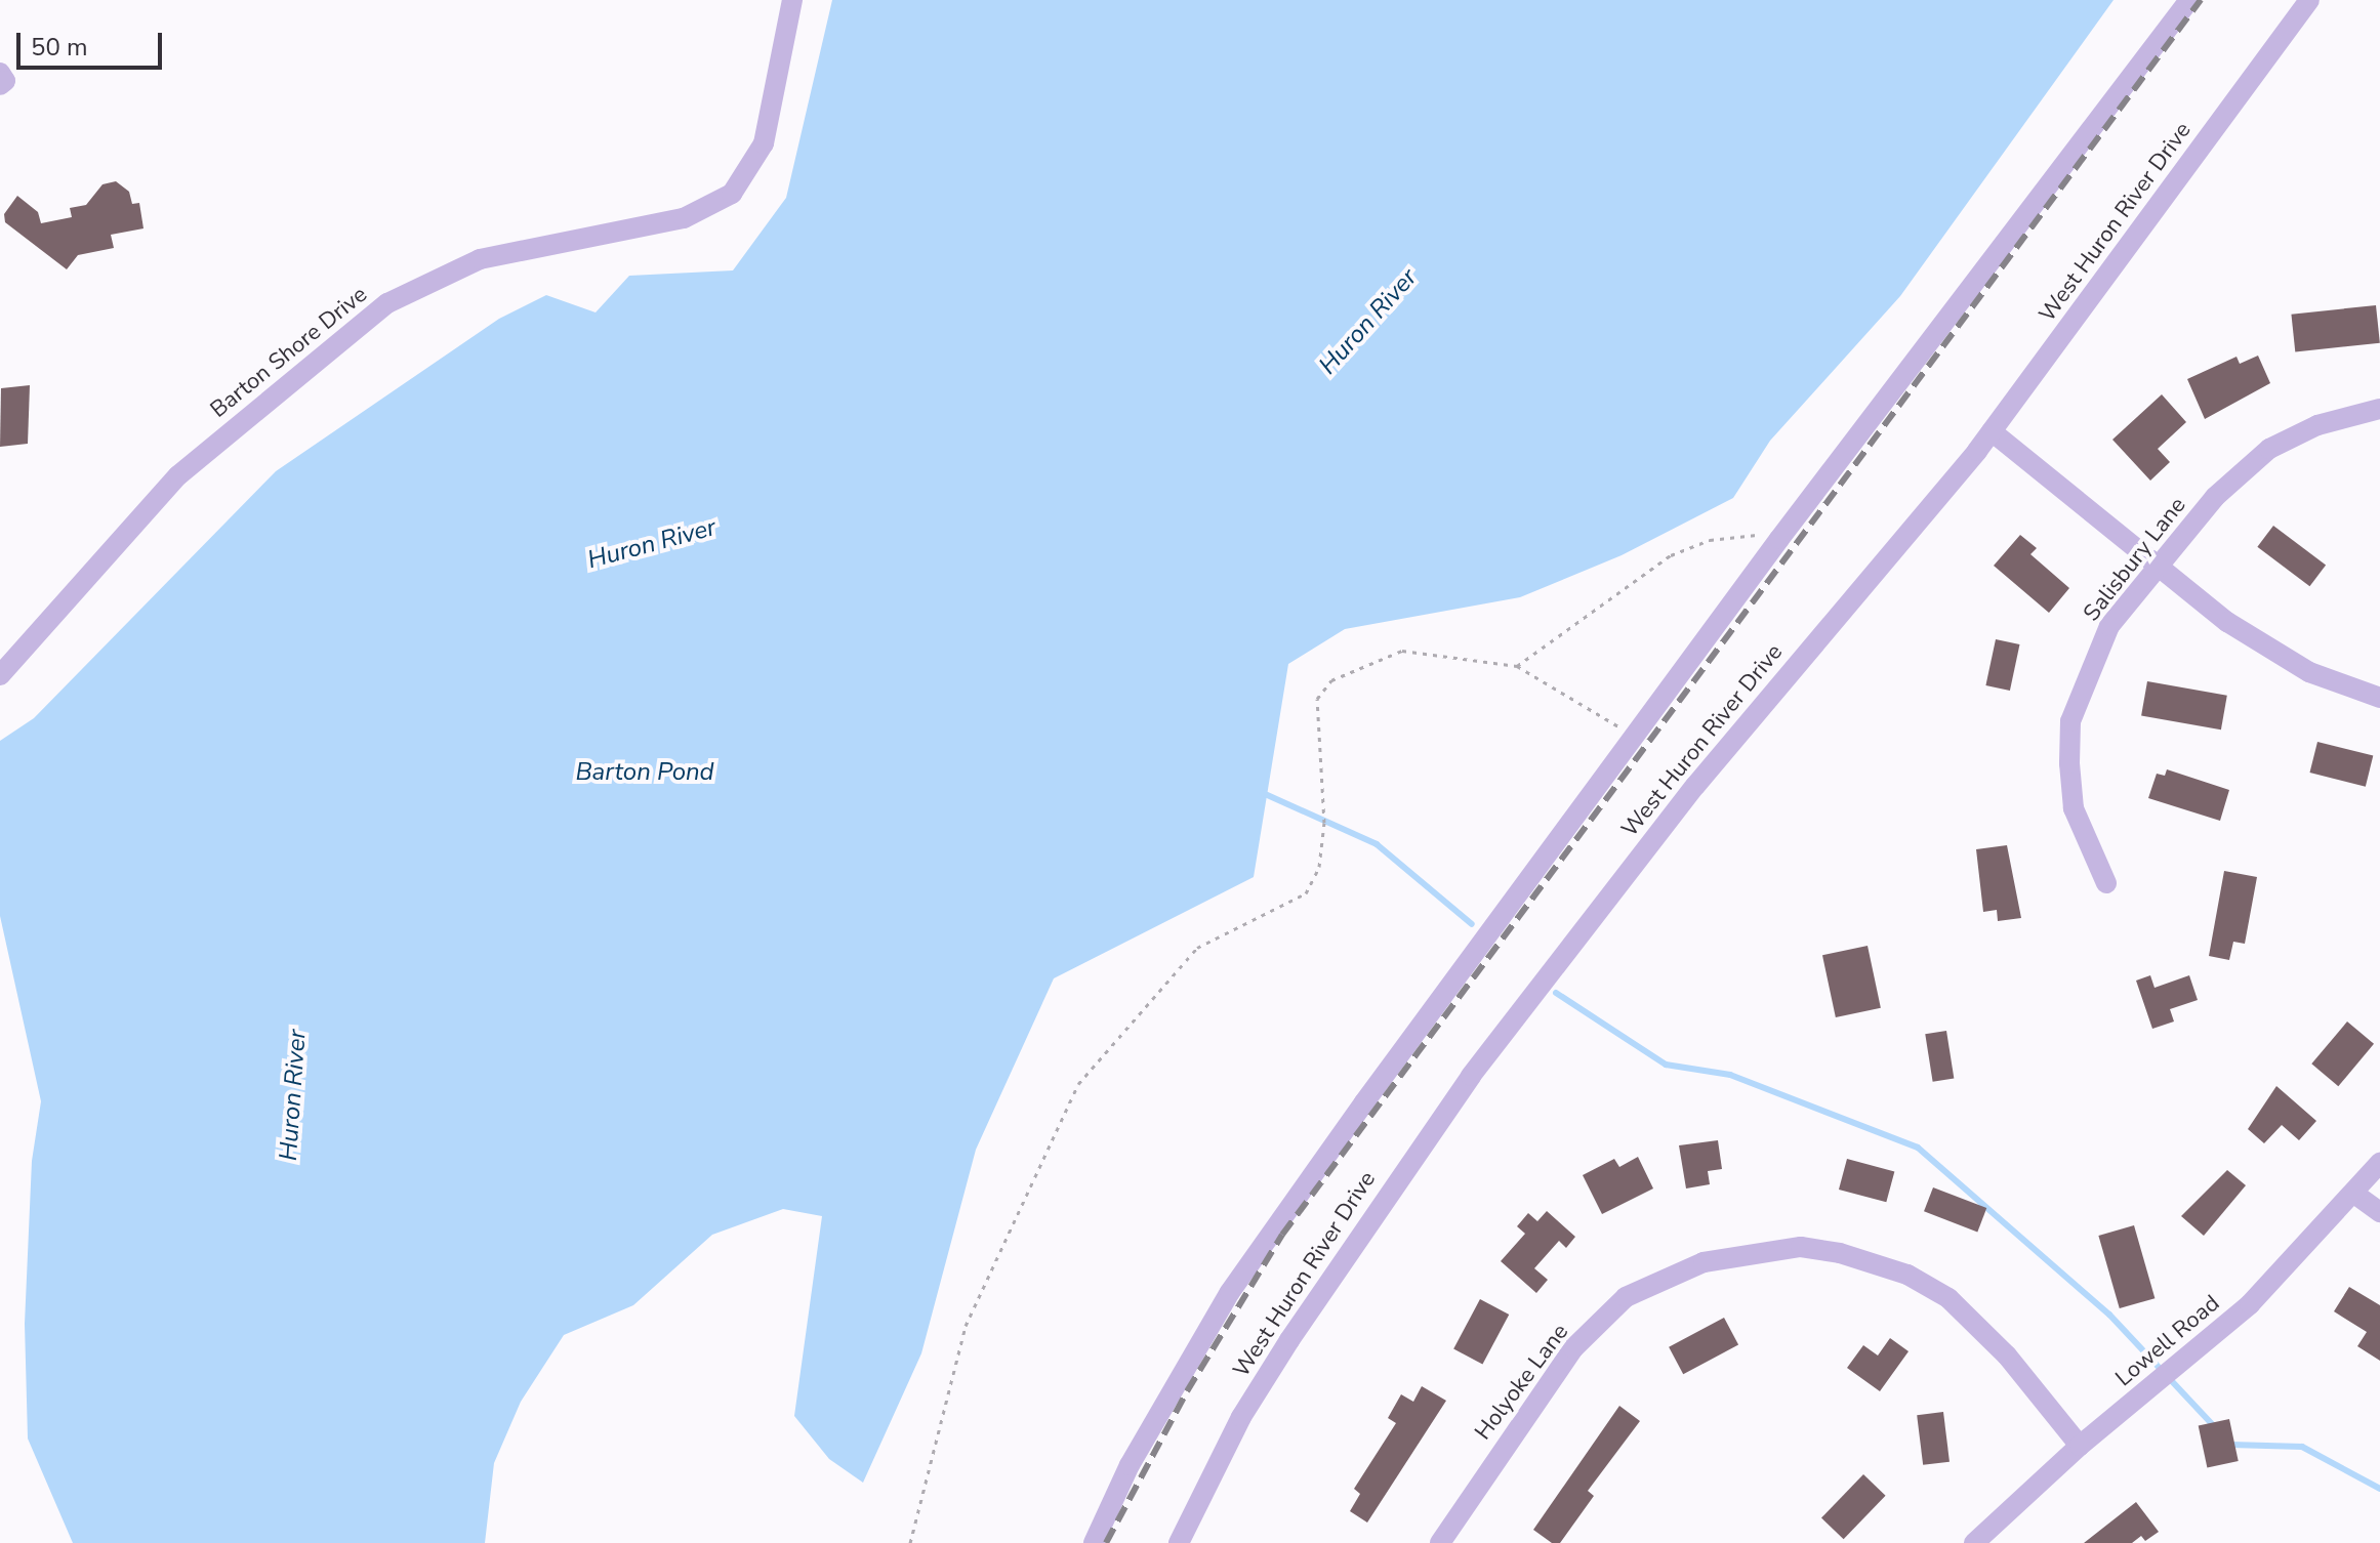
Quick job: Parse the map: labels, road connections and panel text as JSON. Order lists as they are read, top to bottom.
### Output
{
  "streets": {
    "street": [
      "West Huron River Drive",
      "Barton Shore Drive",
      "Salisbury Lane",
      "Lowell Road",
      "Holyoke Lane"
    ]
  },
  "crossings": [
    ["Lowell Road", "Holyoke Lane"]
  ],
  "water": ["Huron River", "Barton Pond"],
  "scale_bar": "50 m"
}
